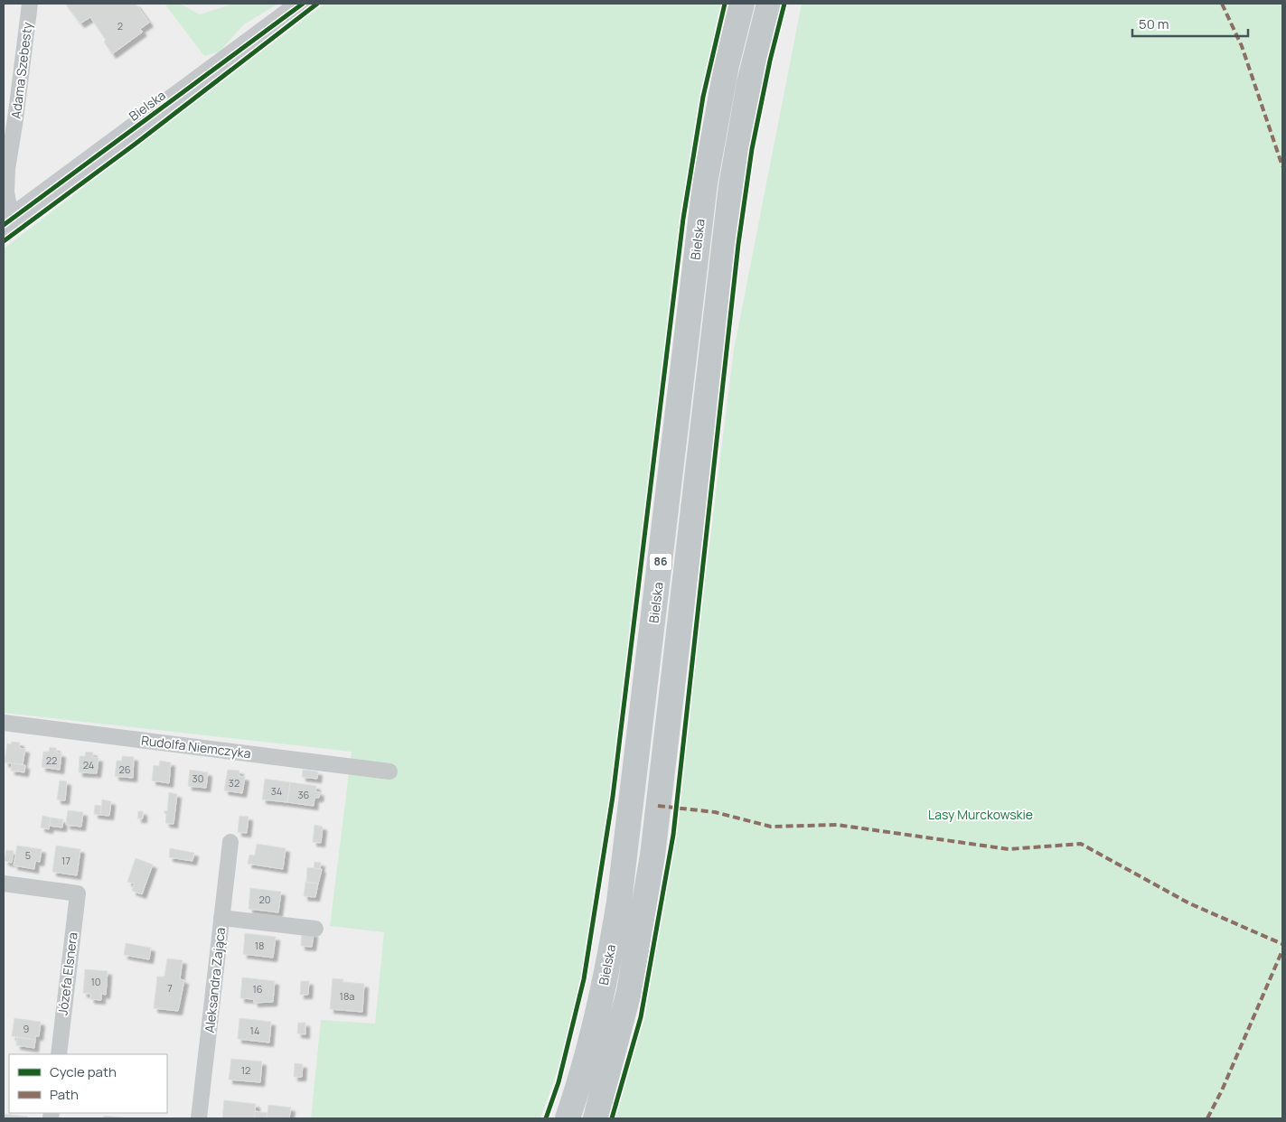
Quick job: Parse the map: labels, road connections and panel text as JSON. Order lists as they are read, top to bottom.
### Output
{
  "streets": {
    "main road": ["Bielska", "86"],
    "street": [
      "Adama Szebesty",
      "Rudolfa Niemczyka",
      "Józefa Elsnera",
      "Aleksandra Zająca"
    ]
  },
  "crossings": [
    ["Adama Szebesty", "Bielska"]
  ],
  "parks": ["Lasy Murckowskie"],
  "house_numbers": [
    "2",
    "22",
    "24",
    "26",
    "30",
    "32",
    "34",
    "36",
    "5",
    "17",
    "20",
    "18",
    "10",
    "7",
    "16",
    "18a",
    "9",
    "14",
    "12"
  ],
  "legend": ["Cycle path", "Path"],
  "scale_bar": "50 m"
}
